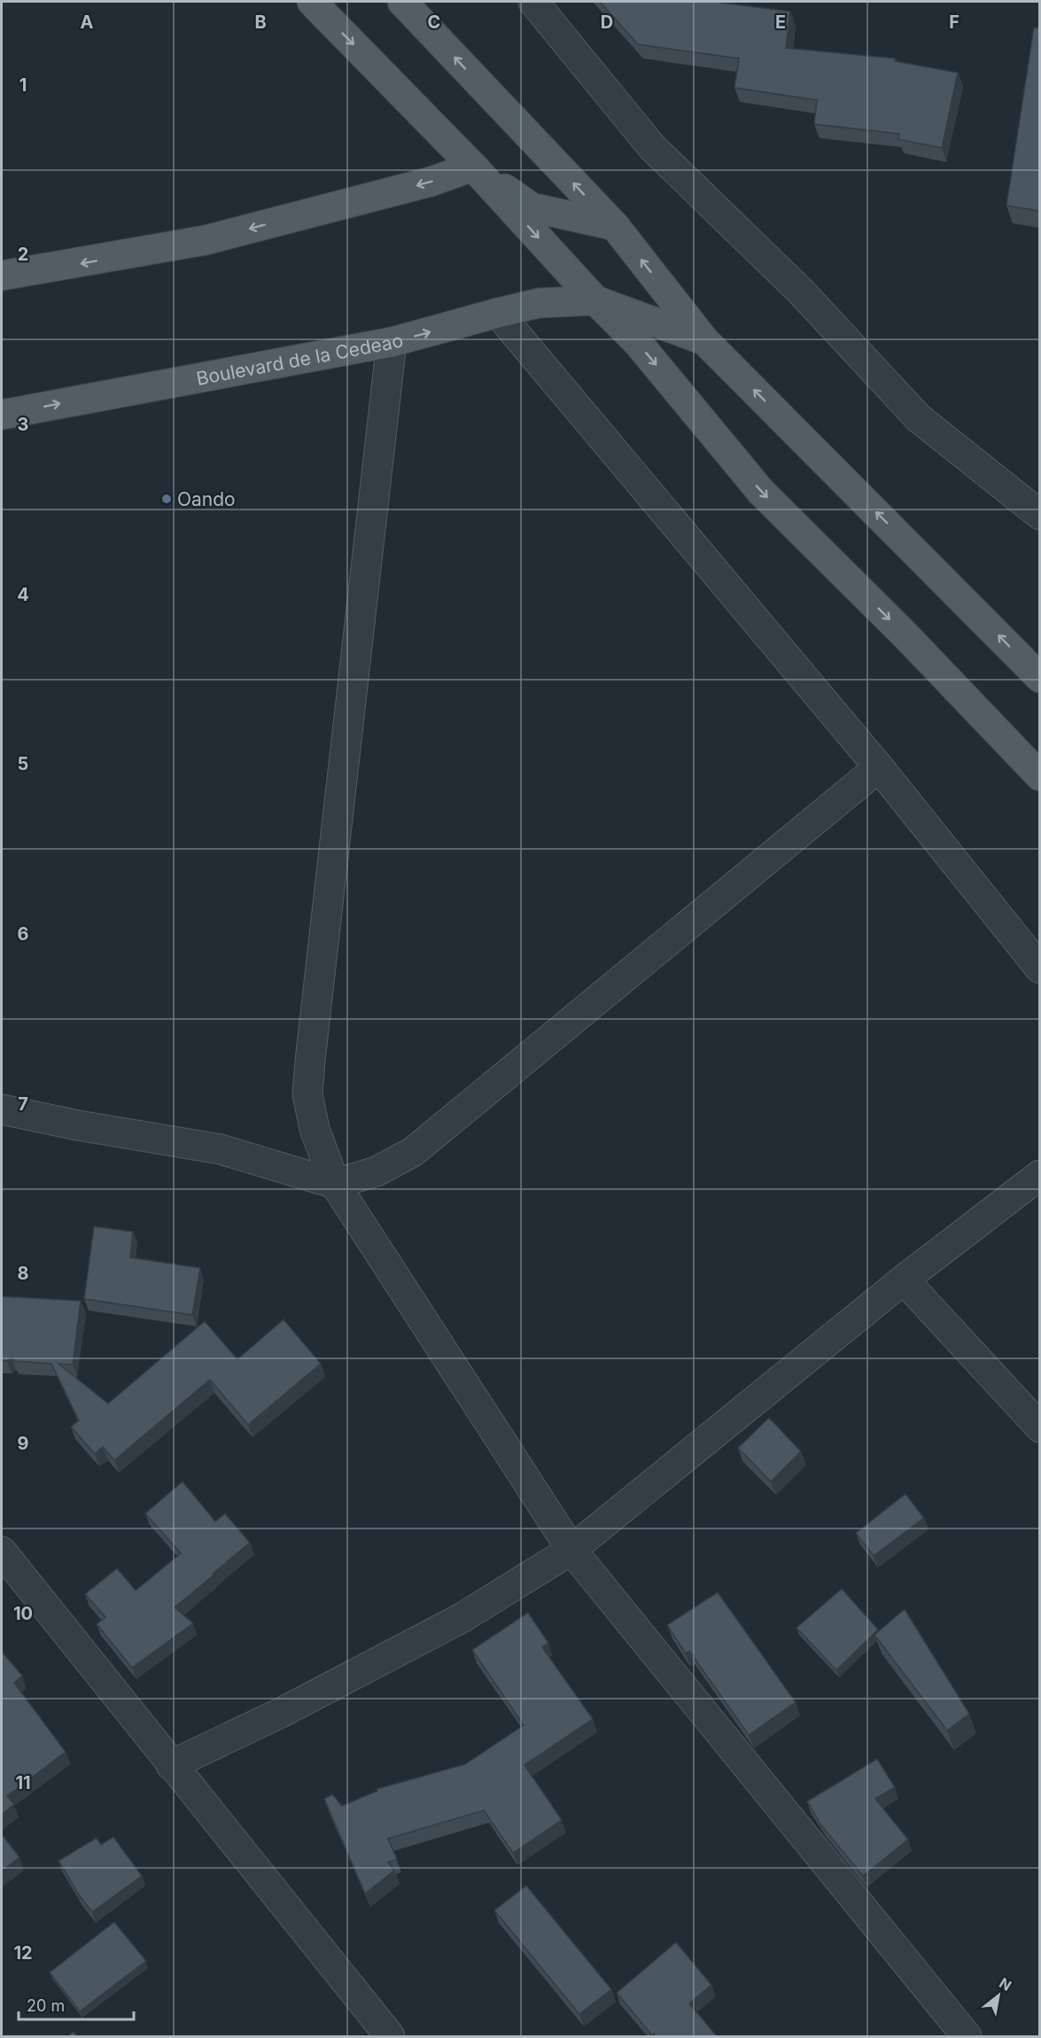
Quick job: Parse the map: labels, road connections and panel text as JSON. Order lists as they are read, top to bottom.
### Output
{
  "streets": {
    "main road": ["Boulevard de la Cedeao"]
  },
  "places": ["Oando"],
  "scale_bar": "20 m",
  "north": "top right",
  "grid": {
    "columns": [
      "A",
      "B",
      "C",
      "D",
      "E",
      "F"
    ],
    "rows": [
      "1",
      "2",
      "3",
      "4",
      "5",
      "6",
      "7",
      "8",
      "9",
      "10",
      "11",
      "12"
    ]
  }
}
